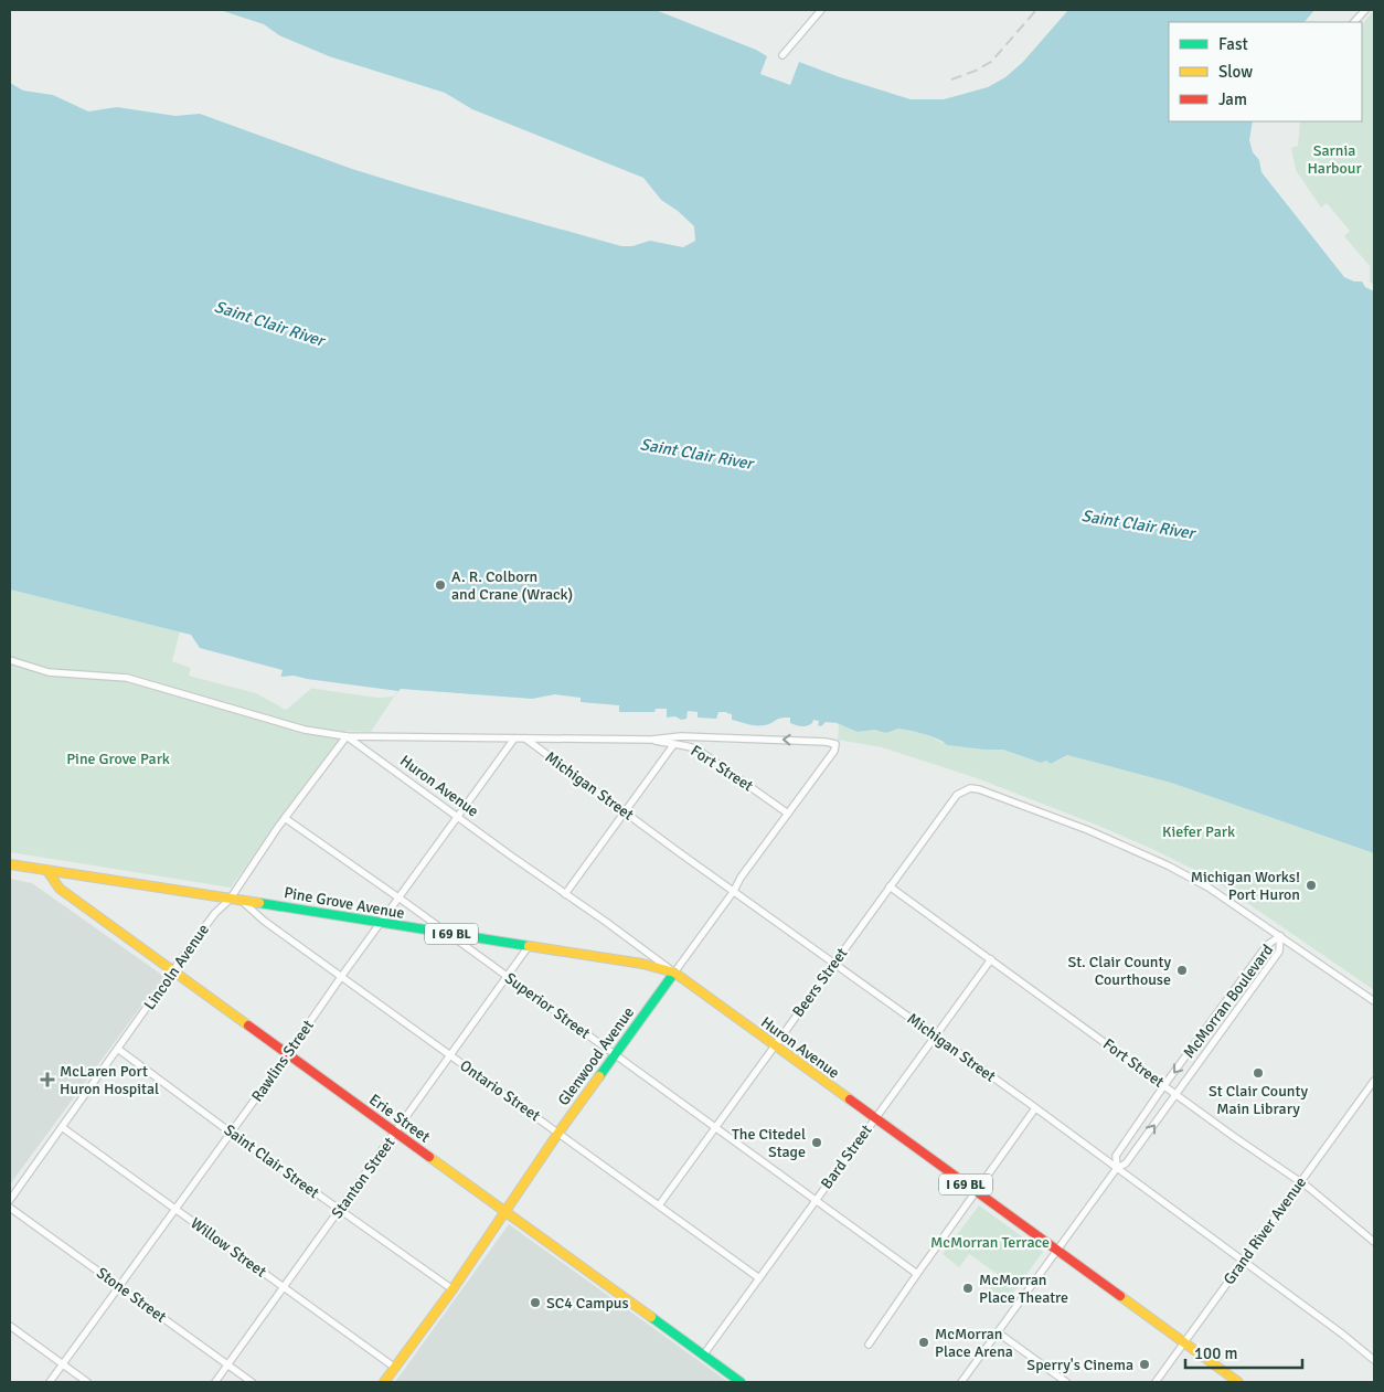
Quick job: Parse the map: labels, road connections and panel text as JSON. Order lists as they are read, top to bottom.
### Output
{
  "streets": {
    "main road": [
      "Huron Avenue",
      "Pine Grove Avenue",
      "I 69 BL",
      "Glenwood Avenue",
      "Erie Street"
    ],
    "street": [
      "Fort Street",
      "Michigan Street",
      "Lincoln Avenue",
      "Beers Street",
      "McMorran Boulevard",
      "Superior Street",
      "Rawlins Street",
      "Ontario Street",
      "Bard Street",
      "Saint Clair Street",
      "Stanton Street",
      "Grand River Avenue",
      "Willow Street",
      "Stone Street"
    ]
  },
  "crossings": [
    ["Fort Street", "Beers Street"],
    ["Fort Street", "McMorran Boulevard"],
    ["Fort Street", "Glenwood Avenue"],
    ["Fort Street", "Bard Street"],
    ["Fort Street", "Grand River Avenue"],
    ["Huron Avenue", "Pine Grove Avenue"],
    ["Huron Avenue", "Lincoln Avenue"],
    ["Huron Avenue", "Beers Street"],
    ["Huron Avenue", "McMorran Boulevard"],
    ["Huron Avenue", "Glenwood Avenue"],
    ["Huron Avenue", "Rawlins Street"],
    ["Huron Avenue", "Bard Street"],
    ["Huron Avenue", "Grand River Avenue"],
    ["Michigan Street", "Beers Street"],
    ["Michigan Street", "McMorran Boulevard"],
    ["Michigan Street", "Glenwood Avenue"],
    ["Michigan Street", "Bard Street"],
    ["Michigan Street", "Grand River Avenue"],
    ["Pine Grove Avenue", "Lincoln Avenue"],
    ["Pine Grove Avenue", "Superior Street"],
    ["Pine Grove Avenue", "Glenwood Avenue"],
    ["Pine Grove Avenue", "Rawlins Street"],
    ["Pine Grove Avenue", "Ontario Street"],
    ["Pine Grove Avenue", "Erie Street"],
    ["Pine Grove Avenue", "Stanton Street"],
    ["Lincoln Avenue", "Superior Street"],
    ["Lincoln Avenue", "Erie Street"],
    ["Lincoln Avenue", "Saint Clair Street"],
    ["Lincoln Avenue", "Willow Street"],
    ["Beers Street", "McMorran Boulevard"],
    ["Beers Street", "Superior Street"],
    ["Beers Street", "Ontario Street"],
    ["Superior Street", "Glenwood Avenue"],
    ["Superior Street", "Rawlins Street"],
    ["Superior Street", "Bard Street"],
    ["Superior Street", "Stanton Street"],
    ["Glenwood Avenue", "Ontario Street"],
    ["Glenwood Avenue", "Erie Street"],
    ["Glenwood Avenue", "Saint Clair Street"],
    ["Glenwood Avenue", "Willow Street"],
    ["Rawlins Street", "Ontario Street"],
    ["Rawlins Street", "Erie Street"],
    ["Rawlins Street", "Saint Clair Street"],
    ["Rawlins Street", "Willow Street"],
    ["Rawlins Street", "Stone Street"],
    ["Ontario Street", "Bard Street"],
    ["Ontario Street", "Stanton Street"],
    ["Erie Street", "Bard Street"],
    ["Erie Street", "Stanton Street"],
    ["Saint Clair Street", "Stanton Street"],
    ["Stanton Street", "Willow Street"],
    ["Stanton Street", "Stone Street"]
  ],
  "water": ["Saint Clair River"],
  "parks": [
    "Sarnia Harbour",
    "Pine Grove Park",
    "Kiefer Park",
    "McMorran Terrace"
  ],
  "places": {
    "other": [
      "A. R. Colborn and Crane (Wrack)",
      "Michigan Works! Port Huron",
      "St. Clair County Courthouse",
      "St Clair County Main Library",
      "The Citedel Stage",
      "McMorran Place Theatre",
      "SC4 Campus",
      "McMorran Place Arena",
      "Sperry's Cinema"
    ],
    "health": ["McLaren Port Huron Hospital"]
  },
  "legend": ["Fast", "Slow", "Jam"],
  "scale_bar": "100 m"
}
